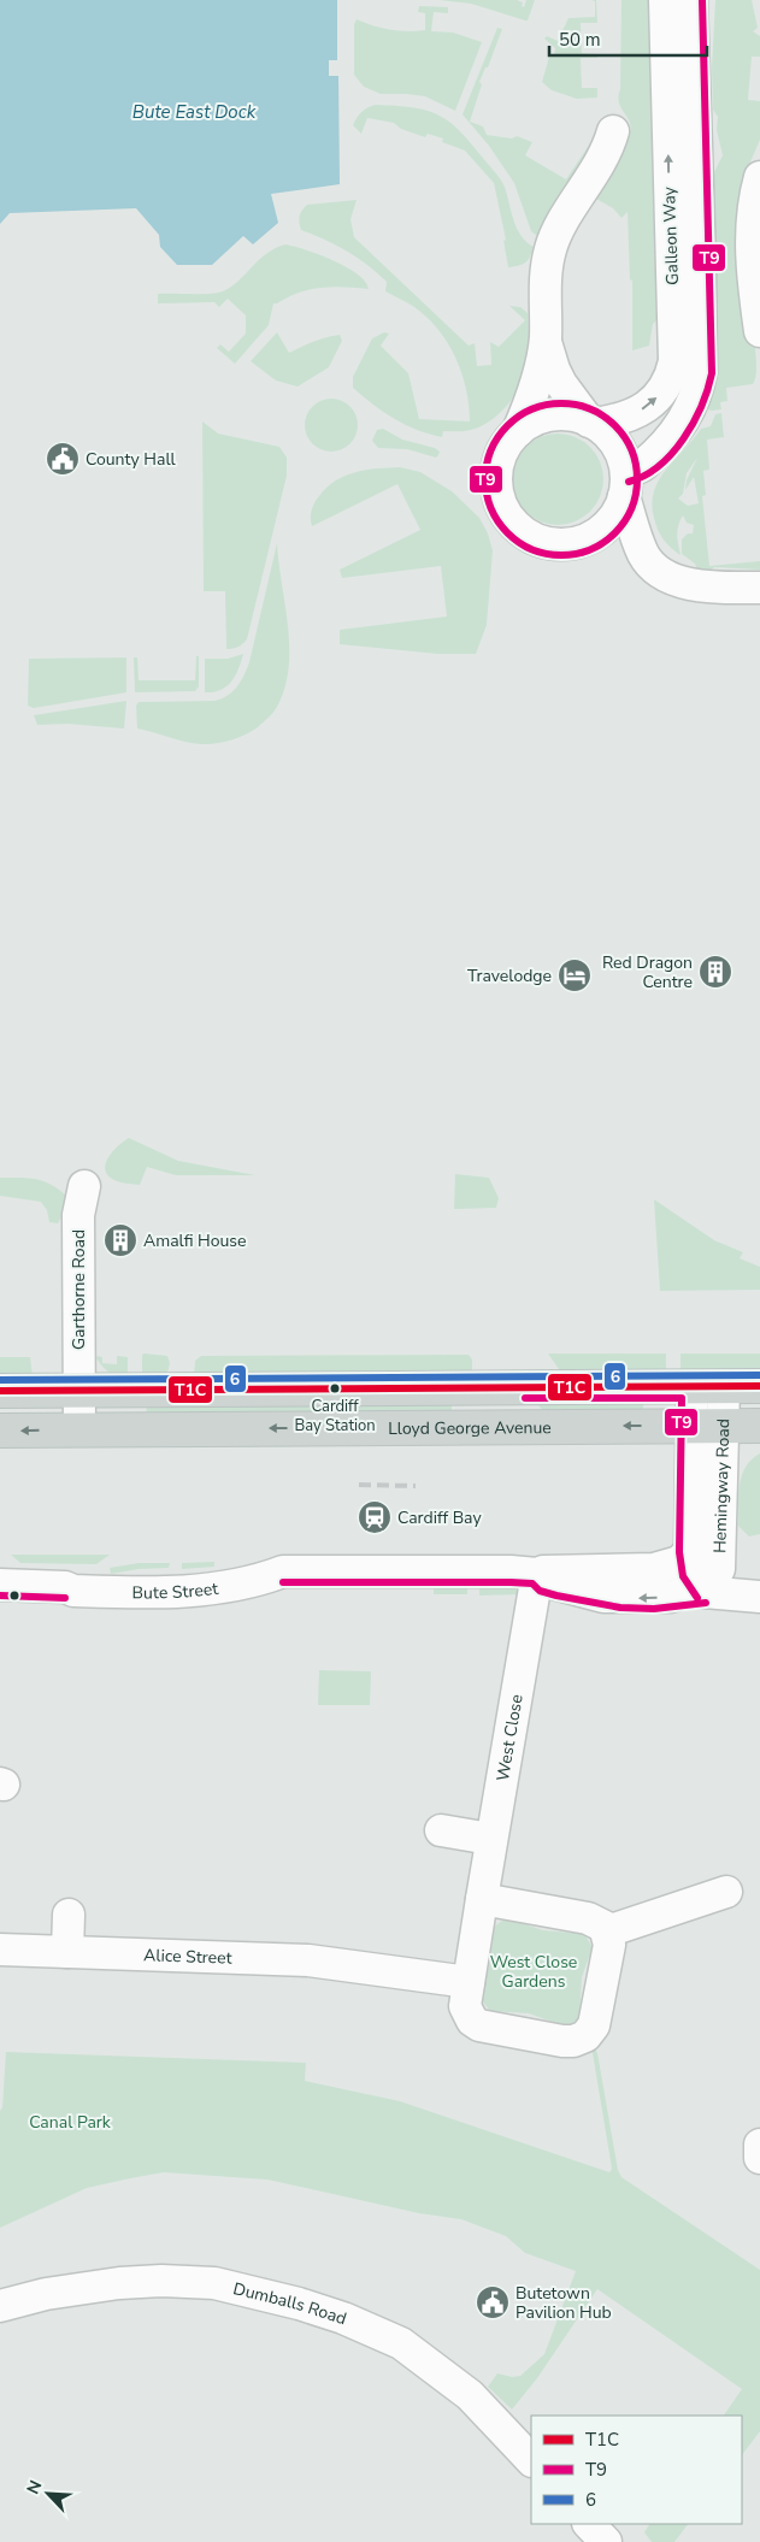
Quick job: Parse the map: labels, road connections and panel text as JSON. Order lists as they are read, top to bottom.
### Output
{
  "streets": {
    "main road": ["Lloyd George Avenue"],
    "street": [
      "Galleon Way",
      "Garthorne Road",
      "Hemingway Road",
      "Bute Street",
      "West Close",
      "Alice Street",
      "Dumballs Road"
    ]
  },
  "crossings": [
    ["Garthorne Road", "Lloyd George Avenue"],
    ["Lloyd George Avenue", "Hemingway Road"],
    ["Hemingway Road", "Bute Street"],
    ["Bute Street", "West Close"],
    ["West Close", "Alice Street"]
  ],
  "water": ["Bute East Dock"],
  "parks": ["West Close Gardens", "Canal Park"],
  "places": {
    "public building": ["County Hall", "Butetown Pavilion Hub"],
    "building": ["Red Dragon Centre", "Amalfi House"],
    "hotel": ["Travelodge"],
    "other": ["Cardiff Bay Station"],
    "station": ["Cardiff Bay"]
  },
  "lines": ["transit line T9", "transit line 6", "transit line T1C"],
  "legend": ["T1C", "T9", "6"],
  "scale_bar": "50 m",
  "north": "top left"
}
